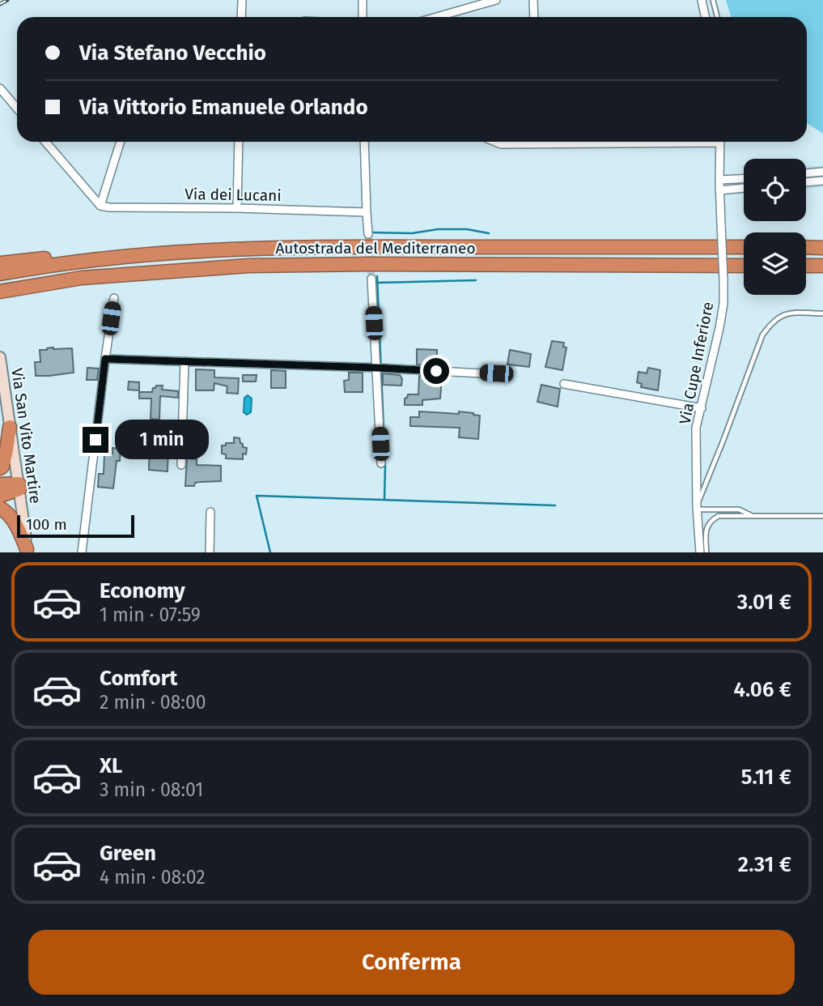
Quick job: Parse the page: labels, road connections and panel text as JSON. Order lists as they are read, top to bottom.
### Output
{
  "streets": {
    "highway": ["Autostrada del Mediterraneo"],
    "street": ["Via dei Lucani", "Via Cupe Inferiore", "Via San Vito Martire"]
  },
  "scale_bar": "100 m",
  "page": {
    "banner": ["Via Stefano Vecchio", "Via Vittorio Emanuele Orlando"],
    "bubble": "1 min",
    "scale": "100 m",
    "list": [
      {
        "name": "Economy",
        "note": "1 min · 07:59",
        "value": "3.01 €"
      },
      {
        "name": "Comfort",
        "note": "2 min · 08:00",
        "value": "4.06 €"
      },
      {
        "name": "XL",
        "note": "3 min · 08:01",
        "value": "5.11 €"
      },
      {
        "name": "Green",
        "note": "4 min · 08:02",
        "value": "2.31 €"
      }
    ],
    "buttons": "Conferma"
  }
}
